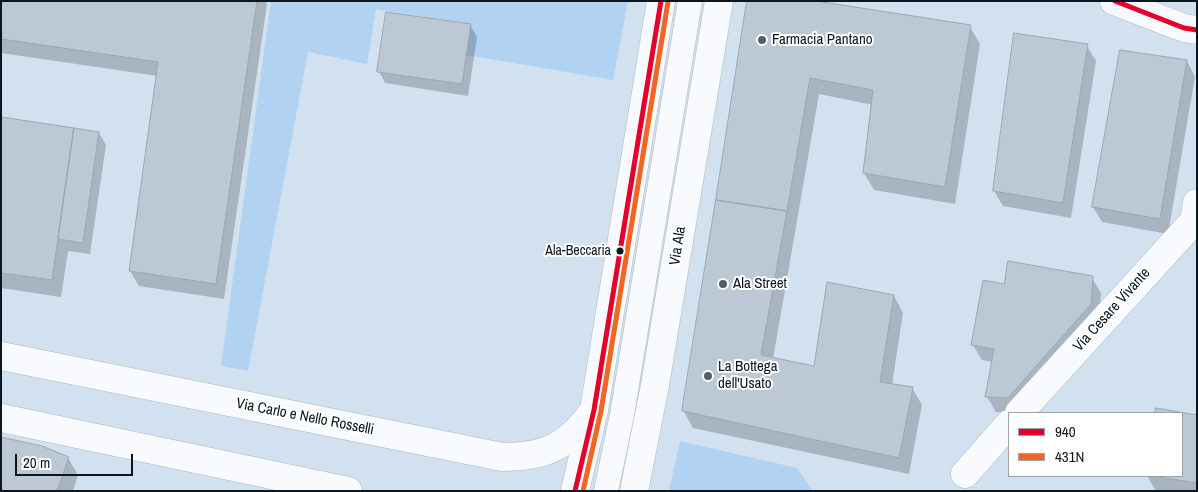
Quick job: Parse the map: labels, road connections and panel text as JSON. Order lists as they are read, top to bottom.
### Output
{
  "streets": {
    "street": ["Via Ala", "Via Cesare Vivante", "Via Carlo e Nello Rosselli"]
  },
  "places": [
    "Farmacia Pantano",
    "Ala-Beccaria",
    "Ala Street",
    "La Bottega dell'Usato"
  ],
  "lines": ["transit line 940", "transit line 431N"],
  "legend": ["940", "431N"],
  "scale_bar": "20 m"
}
